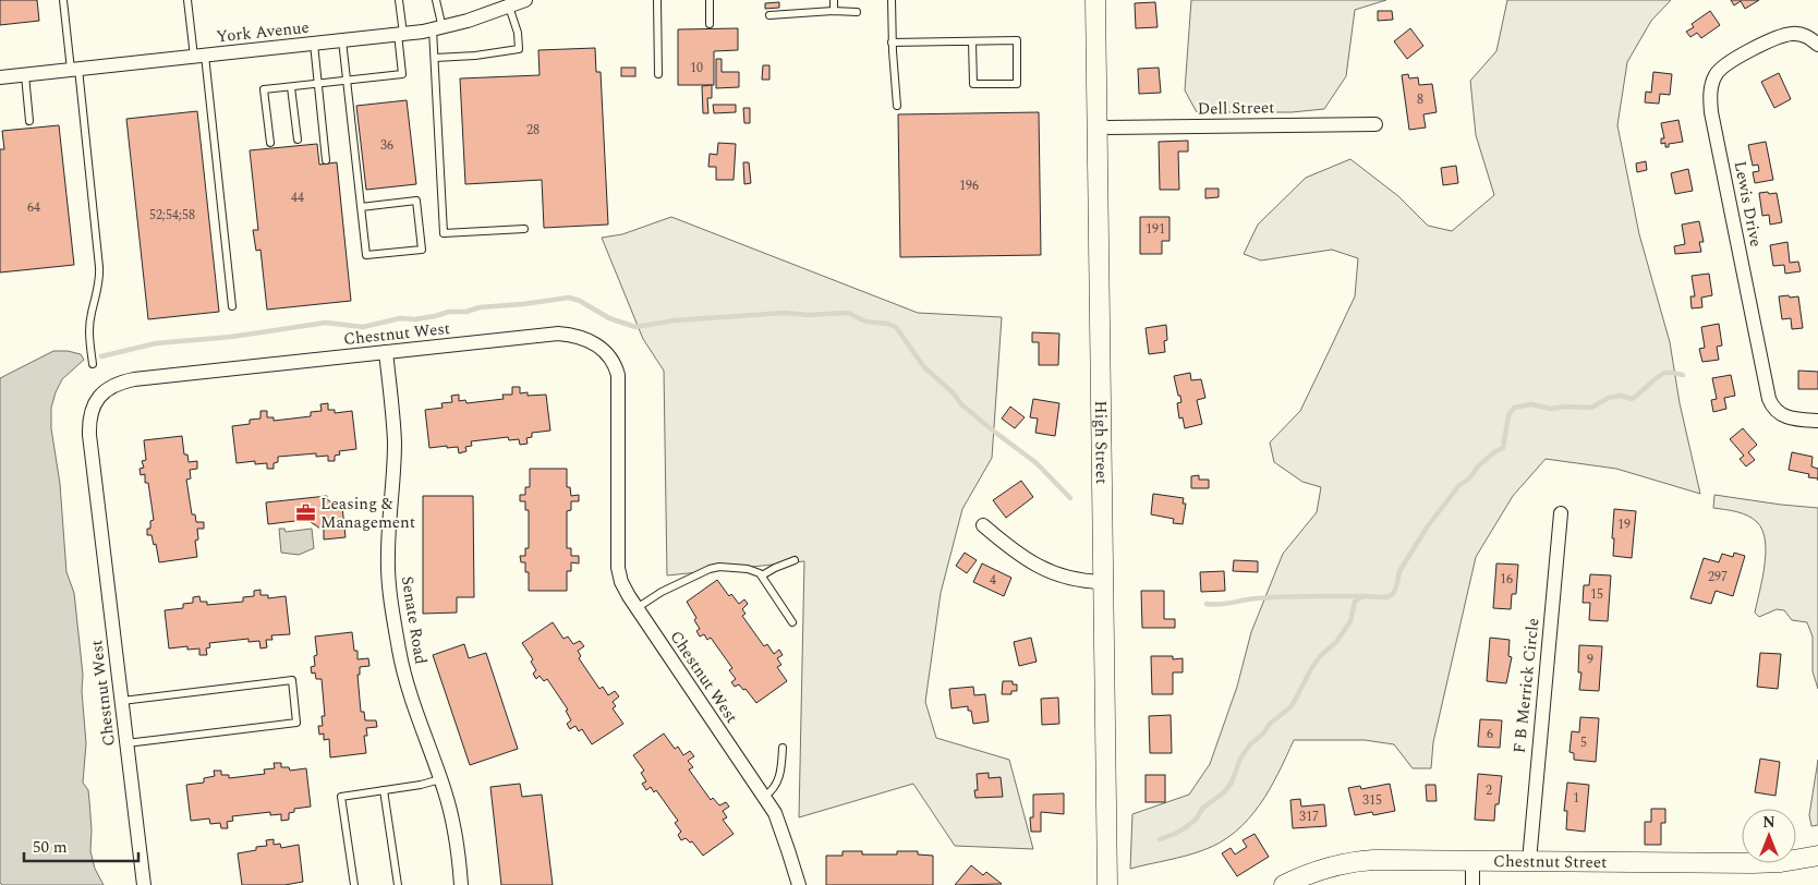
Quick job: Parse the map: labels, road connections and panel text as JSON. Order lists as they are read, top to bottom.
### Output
{
  "streets": {
    "main road": ["High Street", "Chestnut Street"],
    "street": [
      "York Avenue",
      "Dell Street",
      "Lewis Drive",
      "Chestnut West",
      "Senate Road",
      "F B Merrick Circle"
    ]
  },
  "crossings": [
    ["Dell Street", "High Street"],
    ["Chestnut West", "Senate Road"],
    ["F B Merrick Circle", "Chestnut Street"]
  ],
  "places": {
    "office": ["Leasing & Management"]
  },
  "house_numbers": [
    "10",
    "8",
    "28",
    "36",
    "196",
    "44",
    "64",
    "52;54;58",
    "191",
    "19",
    "297",
    "16",
    "4",
    "15",
    "9",
    "6",
    "5",
    "2",
    "1",
    "315",
    "317"
  ],
  "scale_bar": "50 m",
  "north": "top"
}
